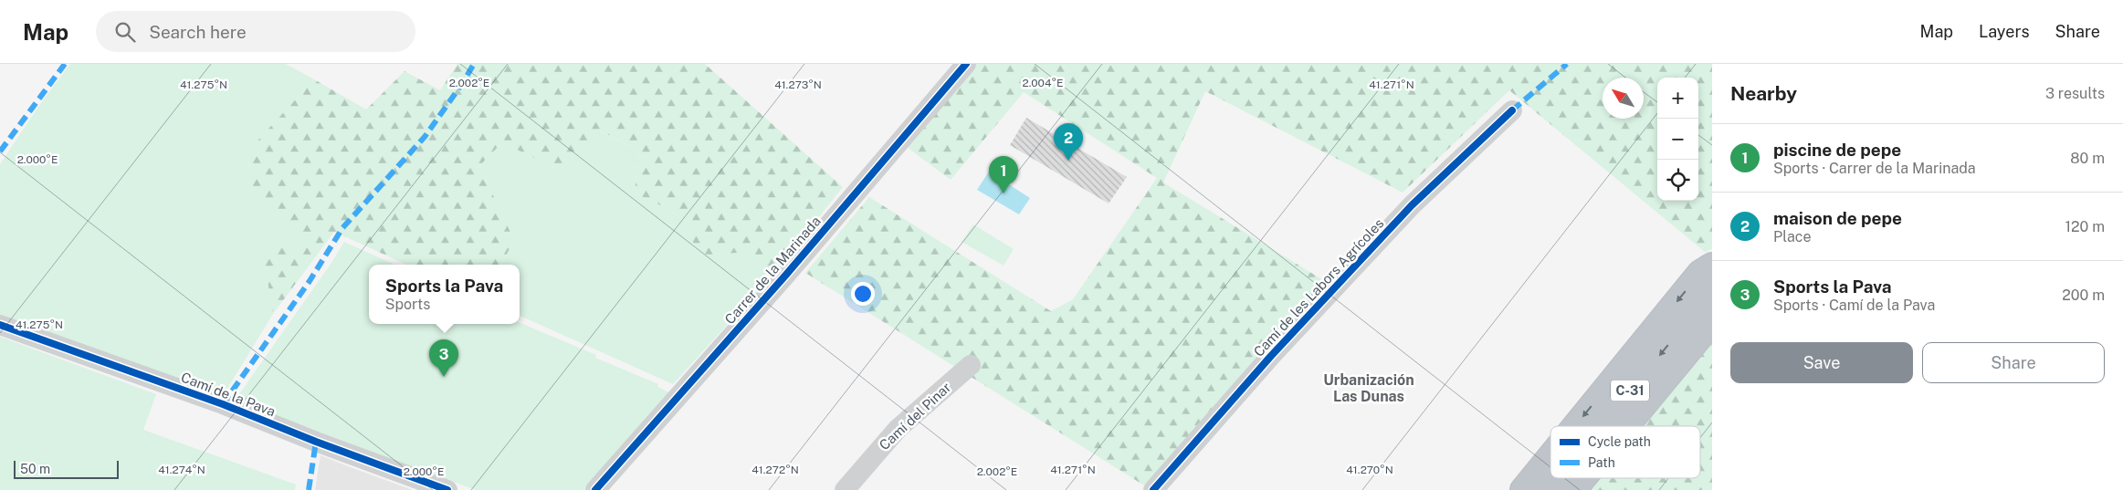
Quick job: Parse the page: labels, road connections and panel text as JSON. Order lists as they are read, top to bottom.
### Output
{
  "streets": {
    "highway": ["C-31"],
    "street": [
      "Carrer de la Marinada",
      "Camí de les Labors Agrícoles",
      "Camí de la Pava",
      "Camí del Pinar"
    ]
  },
  "districts": ["Urbanización Las Dunas"],
  "legend": ["Cycle path", "Path"],
  "scale_bar": "50 m",
  "north": "top left",
  "page": {
    "header": "Map",
    "search": "Search here",
    "nav": ["Map", "Layers", "Share"],
    "heading": ["Nearby", "3 results"],
    "map_buttons": ["+", "−"],
    "pins": ["2", "1", "3"],
    "list": [
      {
        "mark": "1",
        "name": "piscine de pepe",
        "note": "Sports · Carrer de la Marinada",
        "value": "80 m"
      },
      {
        "mark": "2",
        "name": "maison de pepe",
        "note": "Place",
        "value": "120 m"
      },
      {
        "mark": "3",
        "name": "Sports la Pava",
        "note": "Sports · Camí de la Pava",
        "value": "200 m"
      }
    ],
    "popup": ["Sports la Pava", "Sports"],
    "buttons": ["Save", "Share"],
    "scale": "50 m"
  },
  "coordinates": [
    "2.002°E",
    "2.004°E",
    "41.275°N",
    "41.273°N",
    "41.271°N",
    "2.000°E",
    "41.274°N",
    "41.272°N",
    "41.270°N"
  ]
}
